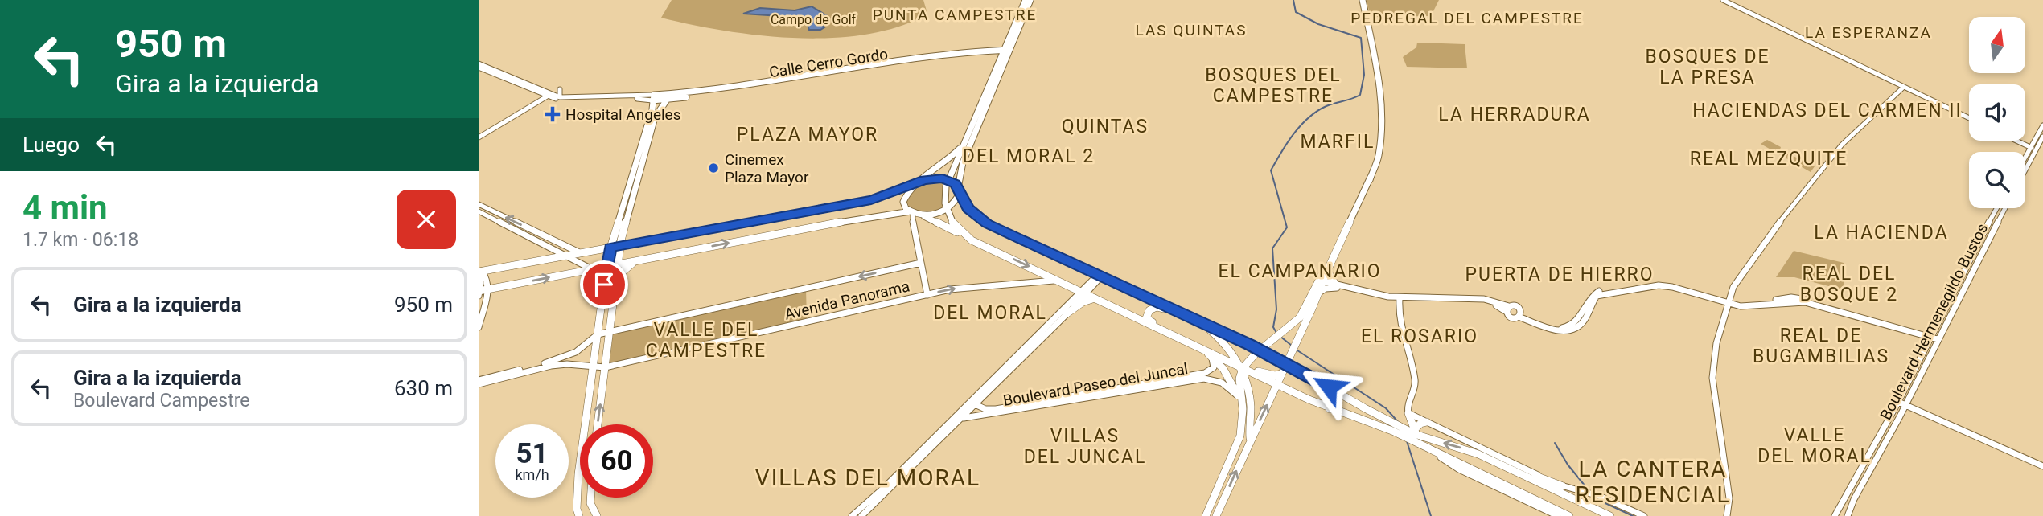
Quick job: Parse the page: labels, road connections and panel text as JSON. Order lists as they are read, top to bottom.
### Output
{
  "streets": {
    "main road": ["Calle Cerro Gordo"],
    "street": ["Avenida Panorama", "Boulevard Hermenegildo Bustos", "Boulevard Paseo del Juncal"]
  },
  "districts": [
    "PUNTA CAMPESTRE",
    "PEDREGAL DEL CAMPESTRE",
    "LAS QUINTAS",
    "LA ESPERANZA",
    "BOSQUES DE LA PRESA",
    "BOSQUES DEL CAMPESTRE",
    "HACIENDAS DEL CARMEN II",
    "LA HERRADURA",
    "QUINTAS",
    "PLAZA MAYOR",
    "MARFIL",
    "DEL MORAL 2",
    "REAL MEZQUITE",
    "LA HACIENDA",
    "EL CAMPANARIO",
    "REAL DEL BOSQUE 2",
    "PUERTA DE HIERRO",
    "DEL MORAL",
    "VALLE DEL CAMPESTRE",
    "REAL DE BUGAMBILIAS",
    "EL ROSARIO",
    "VALLE DEL MORAL",
    "VILLAS DEL JUNCAL",
    "LA CANTERA RESIDENCIAL",
    "VILLAS DEL MORAL"
  ],
  "parks": ["Campo de Golf"],
  "places": {
    "health": ["Hospital Angeles"],
    "other": ["Cinemex Plaza Mayor"]
  },
  "north": "top",
  "page": {
    "turn": ["950 m", "Gira a la izquierda"],
    "then": "Luego",
    "heading": ["4 min", "1.7 km · 06:18"],
    "list": [
      {
        "name": "Gira a la izquierda",
        "value": "950 m"
      },
      {
        "name": "Gira a la izquierda",
        "note": "Boulevard Campestre",
        "value": "630 m"
      }
    ],
    "speed": "51 km/h",
    "limit": "60"
  }
}
